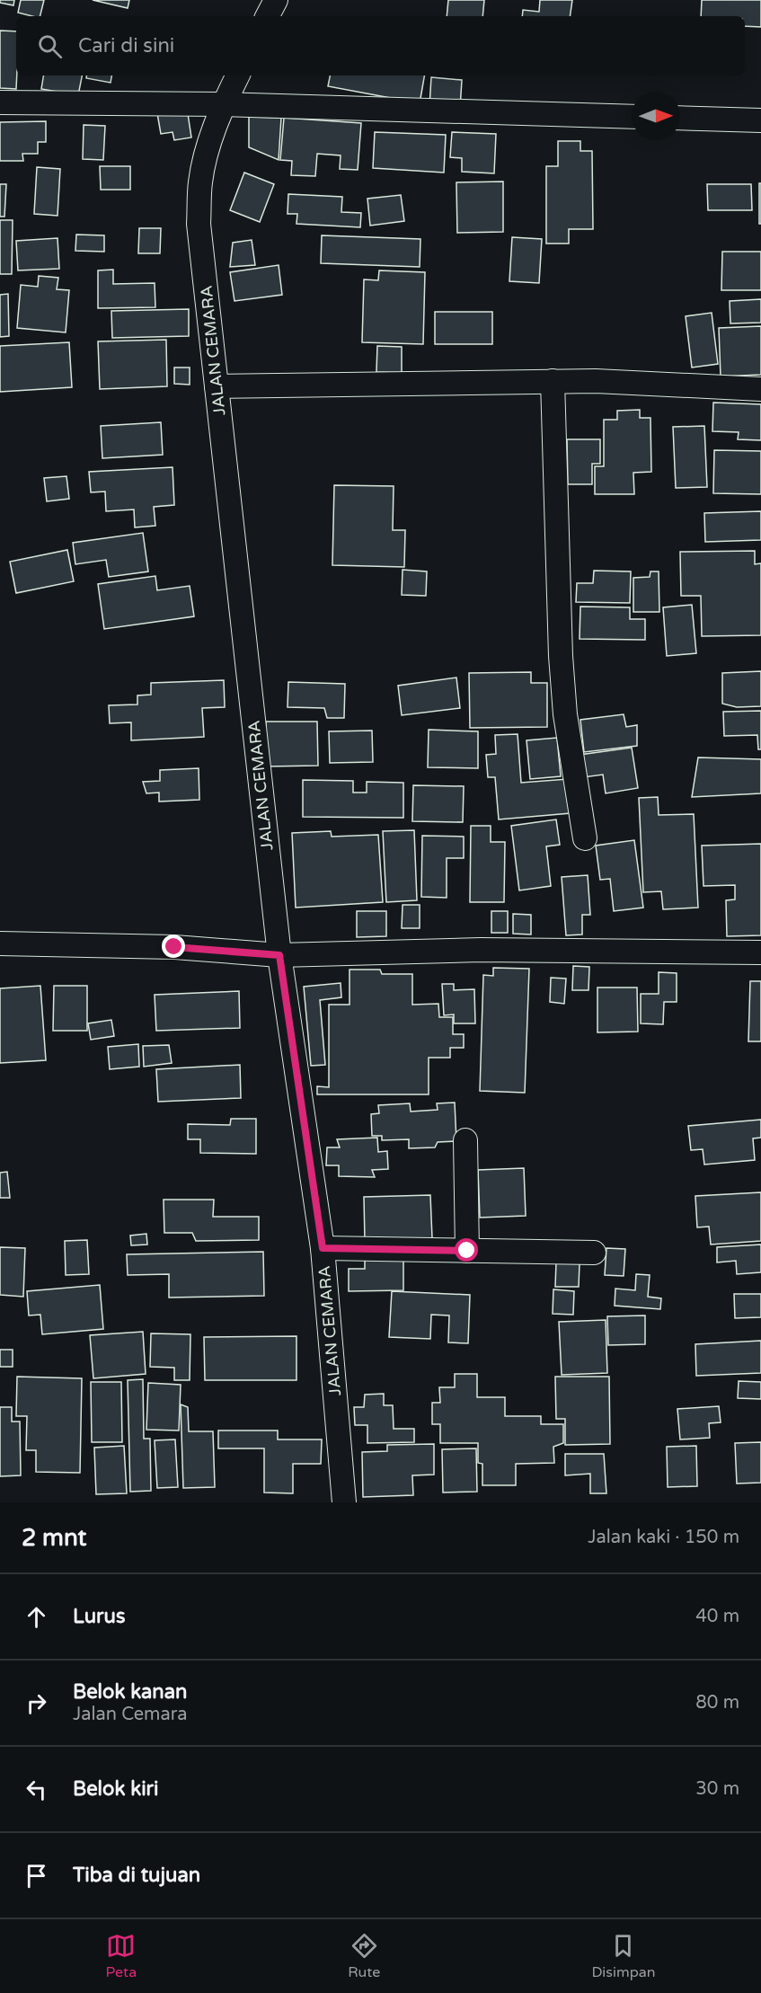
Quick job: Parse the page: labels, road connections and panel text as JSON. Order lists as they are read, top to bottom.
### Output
{
  "streets": {
    "street": ["JALAN CEMARA"]
  },
  "north": "right",
  "page": {
    "search": "Cari di sini",
    "heading": ["2 mnt", "Jalan kaki · 150 m"],
    "list": [
      ["Lurus", "40 m"],
      ["Belok kanan", "Jalan Cemara", "80 m"],
      ["Belok kiri", "30 m"],
      "Tiba di tujuan"
    ],
    "nav": ["Peta", "Rute", "Disimpan"]
  }
}
